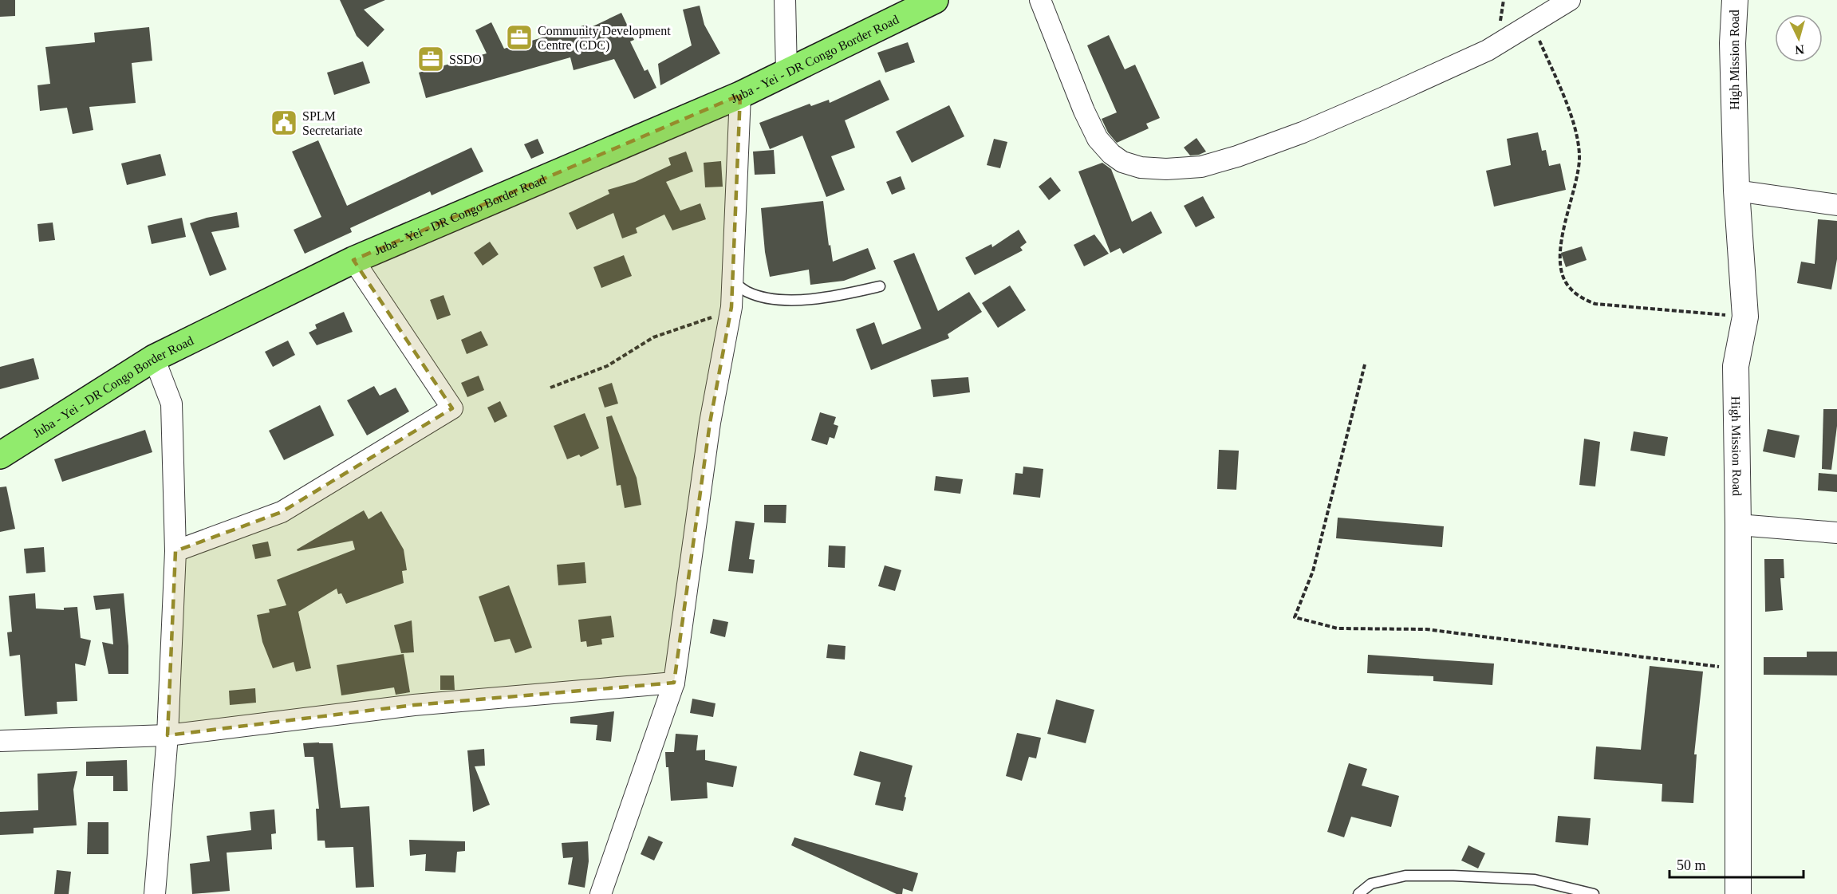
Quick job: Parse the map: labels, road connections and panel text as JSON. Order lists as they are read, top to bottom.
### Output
{
  "streets": {
    "main road": ["Juba - Yei - DR Congo Border Road"],
    "street": ["High Mission Road"]
  },
  "places": {
    "office": ["Community Development Centre (CDC)", "SSDO"],
    "public building": ["SPLM Secretariate"]
  },
  "scale_bar": "50 m",
  "north": "bottom"
}
